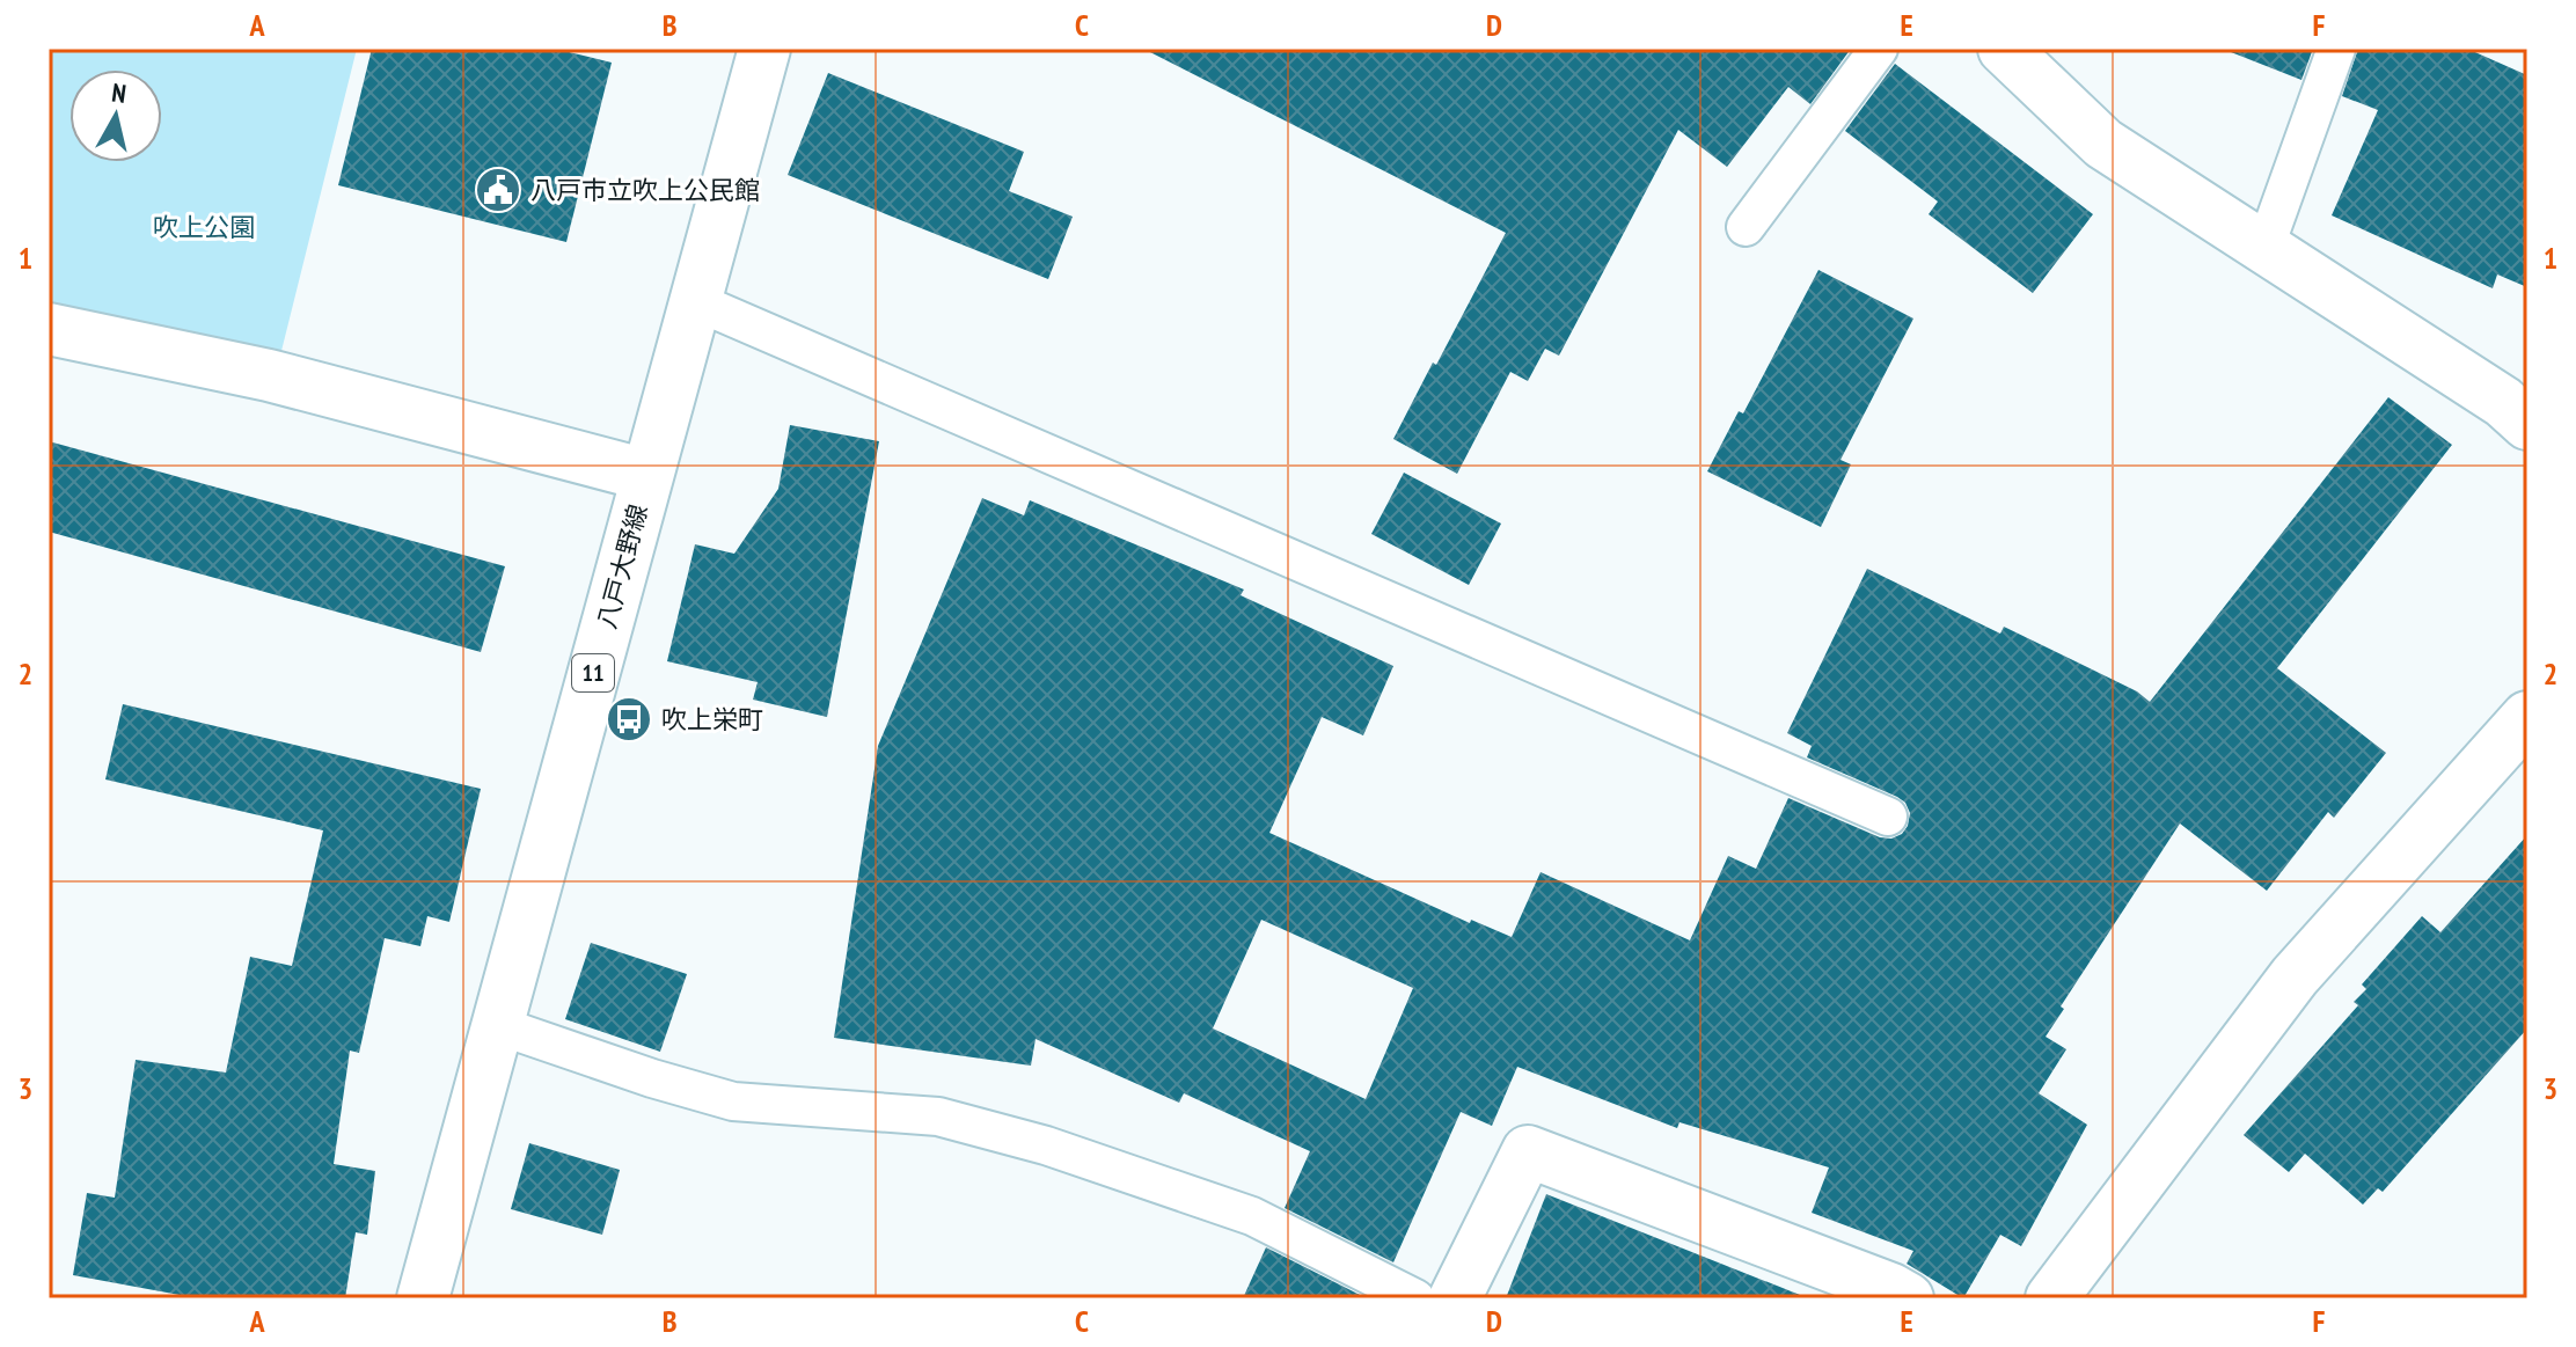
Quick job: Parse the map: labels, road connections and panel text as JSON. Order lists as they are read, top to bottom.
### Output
{
  "streets": {
    "street": ["八戸大野線", "11"]
  },
  "parks": ["吹上公園"],
  "places": {
    "public building": ["八戸市立吹上公民館"],
    "bus stop": ["吹上栄町"]
  },
  "north": "top",
  "grid": {
    "columns": [
      "A",
      "B",
      "C",
      "D",
      "E",
      "F"
    ],
    "rows": ["1", "2", "3"]
  }
}
